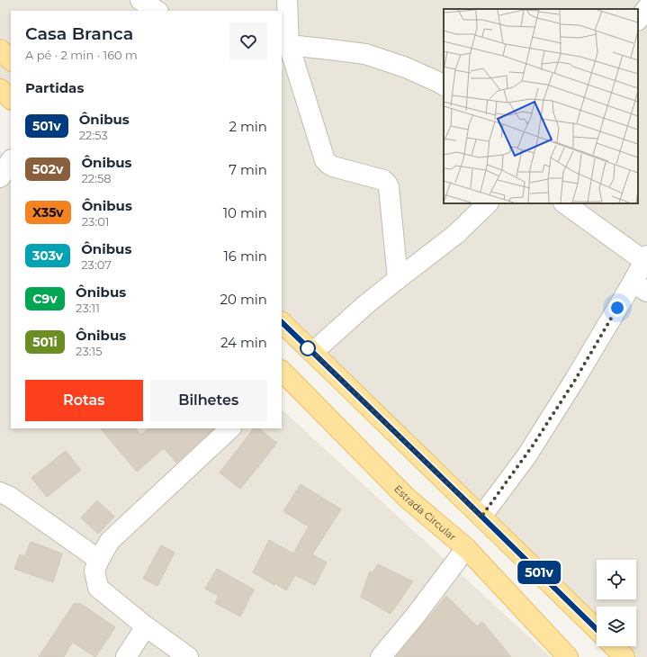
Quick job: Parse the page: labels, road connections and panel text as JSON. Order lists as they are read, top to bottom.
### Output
{
  "streets": {
    "main road": ["Estrada Circular"]
  },
  "lines": ["bus line 501v"],
  "page": {
    "on_map": "501v",
    "heading": [
      ["Casa Branca", "A pé · 2 min · 160 m"],
      "Partidas"
    ],
    "list": [
      {
        "mark": "501v",
        "name": "Ônibus",
        "note": "22:53",
        "value": "2 min"
      },
      {
        "mark": "502v",
        "name": "Ônibus",
        "note": "22:58",
        "value": "7 min"
      },
      {
        "mark": "X35v",
        "name": "Ônibus",
        "note": "23:01",
        "value": "10 min"
      },
      {
        "mark": "303v",
        "name": "Ônibus",
        "note": "23:07",
        "value": "16 min"
      },
      {
        "mark": "C9v",
        "name": "Ônibus",
        "note": "23:11",
        "value": "20 min"
      },
      {
        "mark": "501i",
        "name": "Ônibus",
        "note": "23:15",
        "value": "24 min"
      }
    ],
    "buttons": ["Rotas", "Bilhetes"]
  }
}
